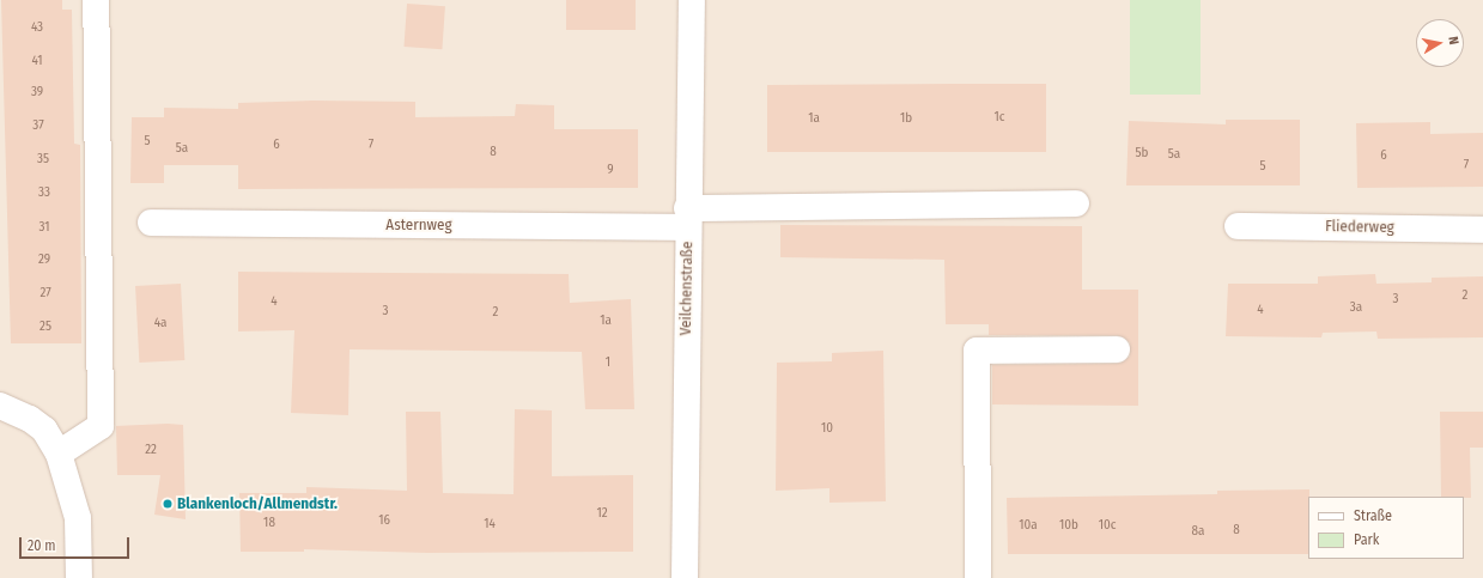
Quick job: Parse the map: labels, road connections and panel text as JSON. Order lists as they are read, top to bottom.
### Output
{
  "streets": {
    "street": ["Asternweg", "Fliederweg", "Veilchenstraße"]
  },
  "crossings": [
    ["Asternweg", "Veilchenstraße"]
  ],
  "places": ["Blankenloch/Allmendstr."],
  "house_numbers": [
    "43",
    "41",
    "39",
    "1c",
    "1a",
    "1b",
    "37",
    "5",
    "6",
    "7",
    "5a",
    "8",
    "5b",
    "5a",
    "6",
    "35",
    "7",
    "5",
    "9",
    "33",
    "31",
    "29",
    "27",
    "2",
    "3",
    "4",
    "3a",
    "4",
    "3",
    "2",
    "1a",
    "4a",
    "25",
    "1",
    "10",
    "22",
    "12",
    "16",
    "18",
    "14",
    "10a",
    "10b",
    "10c",
    "8",
    "8a"
  ],
  "legend": ["Straße", "Park"],
  "scale_bar": "20 m",
  "north": "right"
}
